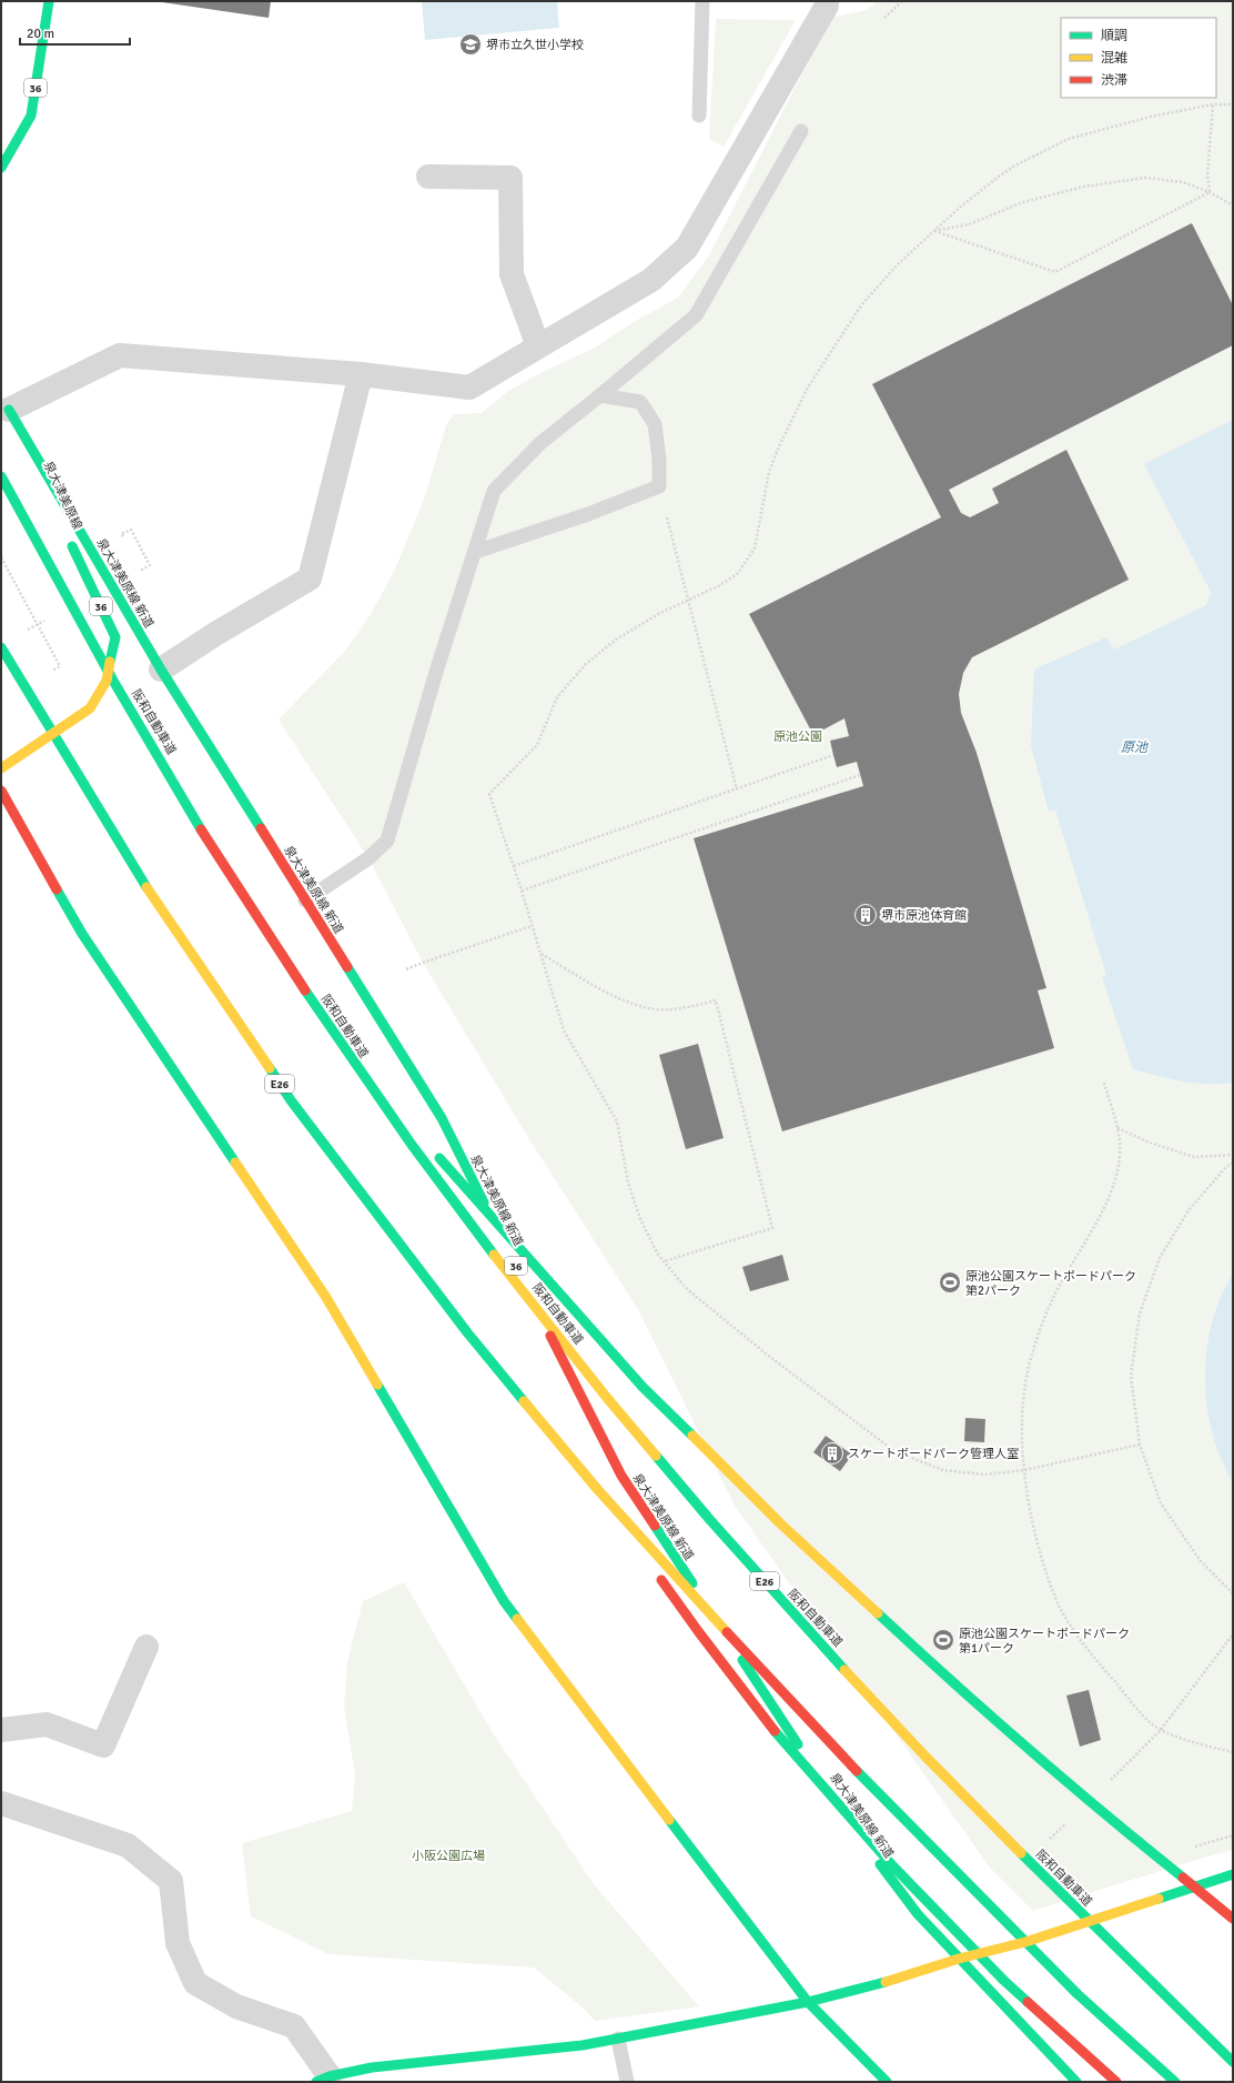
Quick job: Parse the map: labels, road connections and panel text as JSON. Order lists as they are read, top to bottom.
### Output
{
  "streets": {
    "main road": [
      "36",
      "泉大津美原線",
      "泉大津美原線 新道",
      "阪和自動車道",
      "E26"
    ]
  },
  "crossings": [
    ["泉大津美原線", "泉大津美原線 新道"]
  ],
  "water": ["原池"],
  "parks": ["原池公園", "小阪公園広場"],
  "places": {
    "school or university": ["堺市立久世小学校"],
    "building": ["堺市原池体育館", "スケートボードパーク管理人室"],
    "sports": ["原池公園スケートボードパーク 第2パーク", "原池公園スケートボードパーク 第1パーク"]
  },
  "legend": ["順調", "混雑", "渋滞"],
  "scale_bar": "20 m"
}
